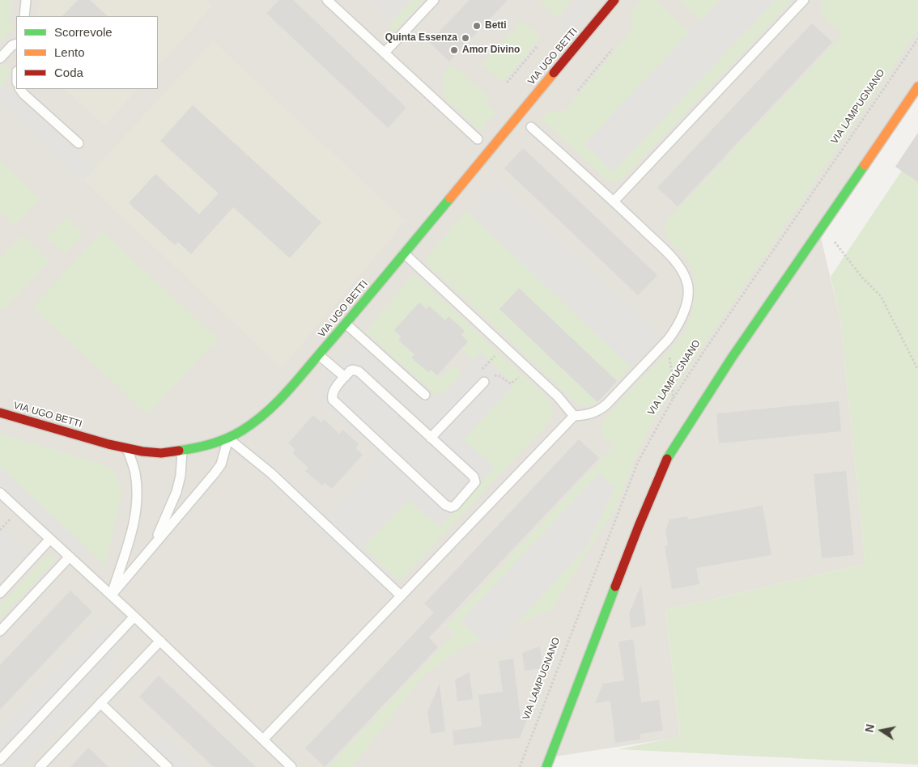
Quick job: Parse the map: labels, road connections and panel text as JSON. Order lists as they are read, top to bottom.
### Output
{
  "streets": {
    "street": ["VIA UGO BETTI"],
    "path": ["VIA LAMPUGNANO"]
  },
  "places": ["Betti", "Quinta Essenza", "Amor Divino"],
  "legend": ["Scorrevole", "Lento", "Coda"],
  "north": "left"
}
